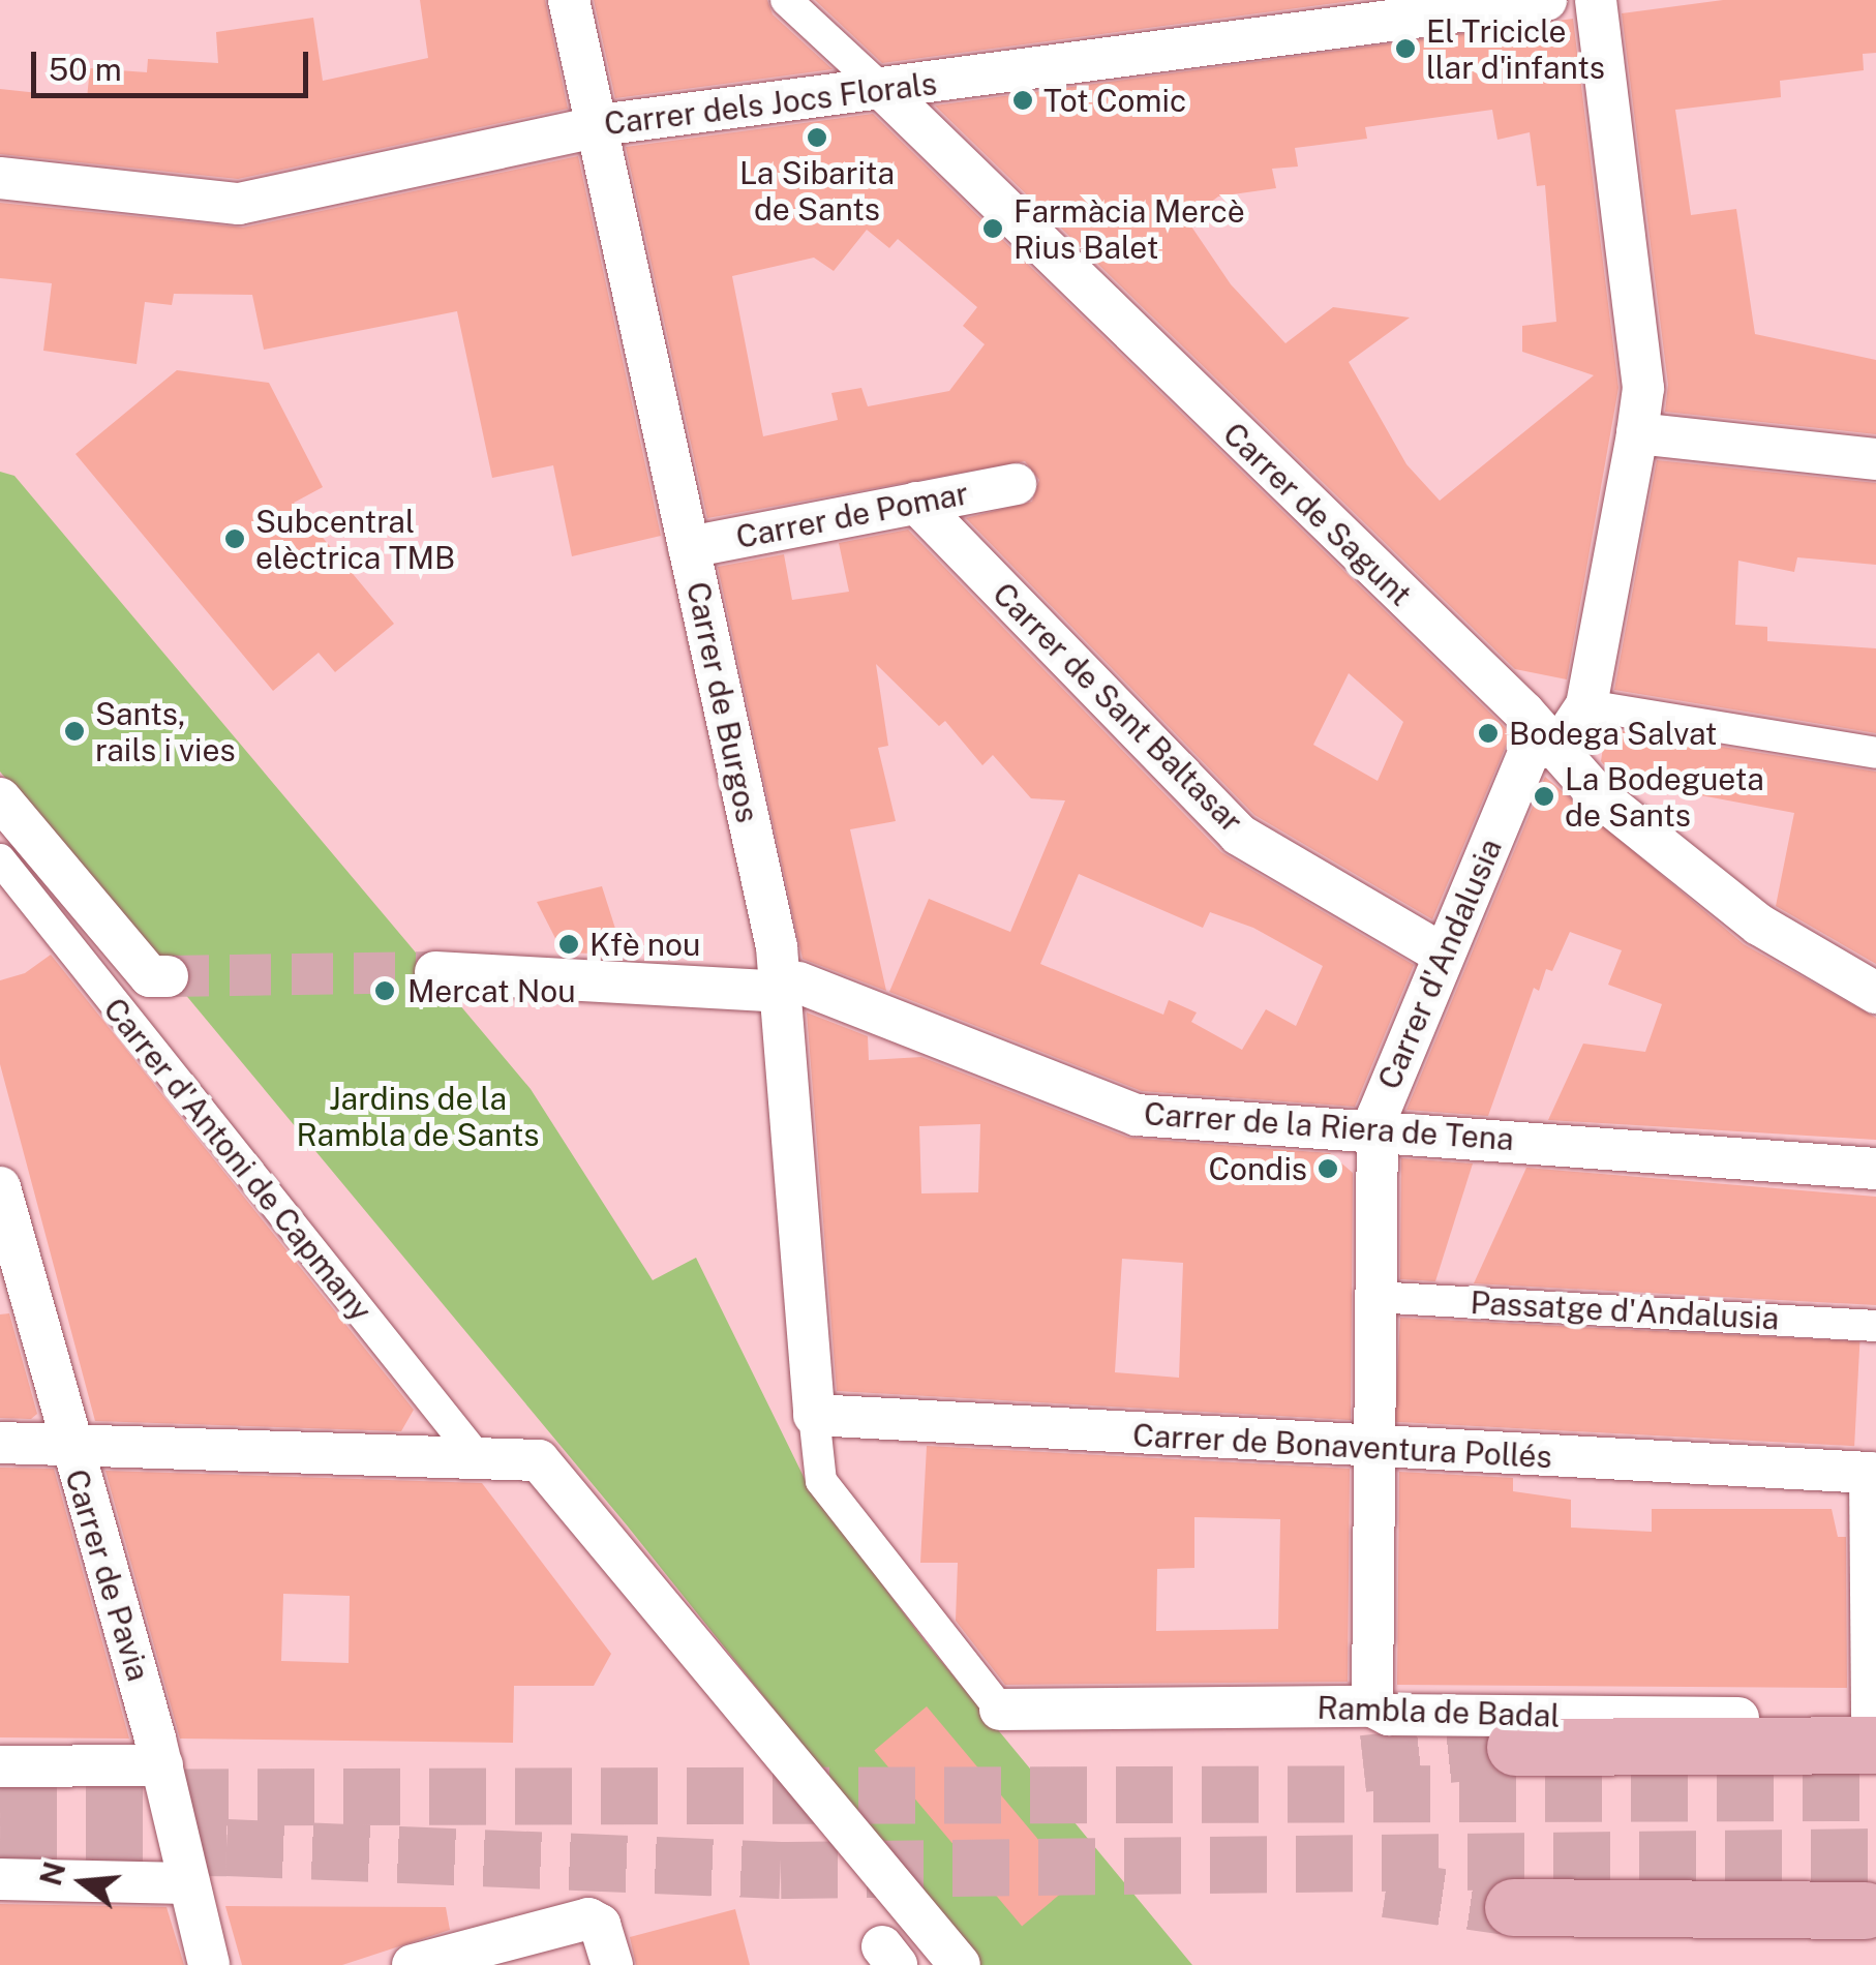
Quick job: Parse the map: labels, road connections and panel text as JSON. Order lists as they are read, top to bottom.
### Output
{
  "streets": {
    "street": [
      "Carrer dels Jocs Florals",
      "Carrer de Sagunt",
      "Carrer de Pomar",
      "Carrer de Burgos",
      "Carrer de Sant Baltasar",
      "Carrer d'Andalusia",
      "Carrer de la Riera de Tena",
      "Carrer d'Antoni de Capmany",
      "Passatge d'Andalusia",
      "Carrer de Bonaventura Pollés",
      "Carrer de Pavia",
      "Rambla de Badal"
    ]
  },
  "crossings": [
    ["Carrer dels Jocs Florals", "Carrer de Sagunt"],
    ["Carrer dels Jocs Florals", "Carrer de Burgos"],
    ["Carrer de Sagunt", "Carrer d'Andalusia"],
    ["Carrer de Pomar", "Carrer de Burgos"],
    ["Carrer de Pomar", "Carrer de Sant Baltasar"],
    ["Carrer de Burgos", "Carrer de la Riera de Tena"],
    ["Carrer de Burgos", "Carrer de Bonaventura Pollés"],
    ["Carrer de Sant Baltasar", "Carrer d'Andalusia"],
    ["Carrer d'Andalusia", "Carrer de la Riera de Tena"],
    ["Carrer d'Andalusia", "Passatge d'Andalusia"],
    ["Carrer d'Andalusia", "Carrer de Bonaventura Pollés"],
    ["Carrer d'Andalusia", "Rambla de Badal"],
    ["Carrer de Bonaventura Pollés", "Rambla de Badal"]
  ],
  "parks": ["Jardins de la Rambla de Sants"],
  "places": [
    "El Tricicle llar d'infants",
    "Tot Comic",
    "La Sibarita de Sants",
    "Farmàcia Mercè Rius Balet",
    "Subcentral elèctrica TMB",
    "Sants, rails i vies",
    "Bodega Salvat",
    "La Bodegueta de Sants",
    "Kfè nou",
    "Mercat Nou",
    "Condis"
  ],
  "scale_bar": "50 m",
  "north": "left"
}
